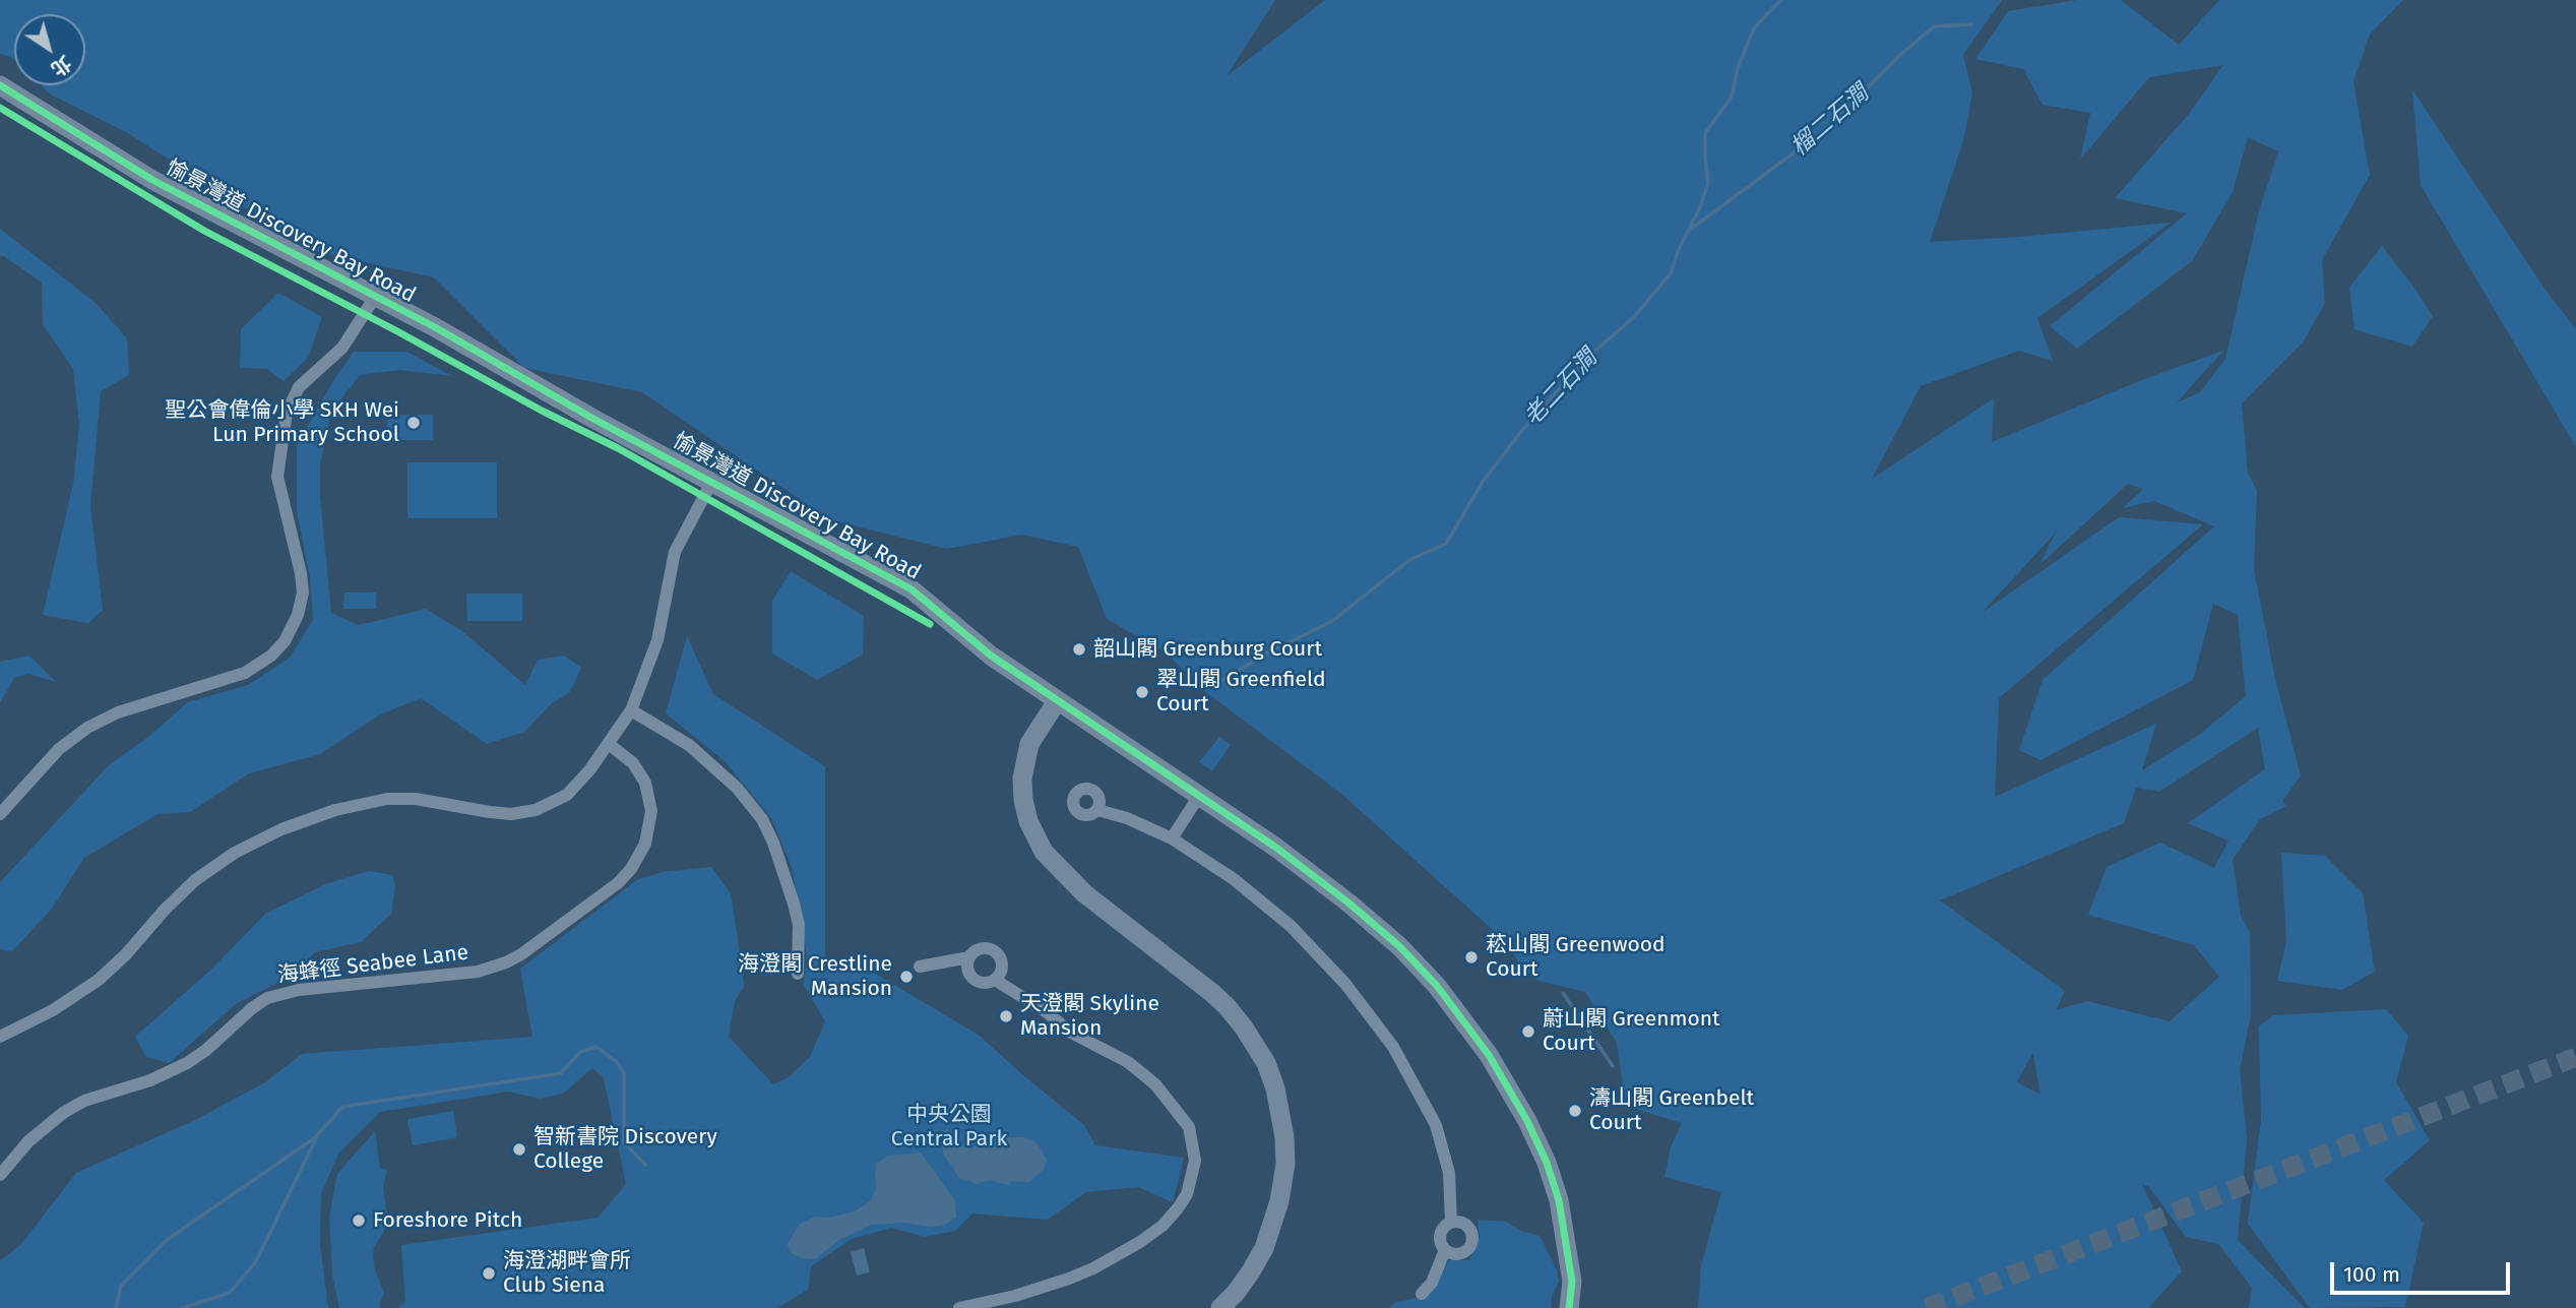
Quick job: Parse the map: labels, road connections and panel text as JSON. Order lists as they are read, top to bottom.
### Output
{
  "streets": {
    "street": ["愉景灣道 Discovery Bay Road", "海蜂徑 Seabee Lane"]
  },
  "water": ["榴二石澗", "老二石澗"],
  "parks": ["中央公園 Central Park"],
  "places": [
    "聖公會偉倫小學 SKH Wei Lun Primary School",
    "韶山閣 Greenburg Court",
    "翠山閣 Greenfield Court",
    "菘山閣 Greenwood Court",
    "海澄閣 Crestline Mansion",
    "天澄閣 Skyline Mansion",
    "蔚山閣 Greenmont Court",
    "濤山閣 Greenbelt Court",
    "智新書院 Discovery College",
    "Foreshore Pitch",
    "海澄湖畔會所 Club Siena"
  ],
  "scale_bar": "100 m",
  "north": "bottom right"
}
